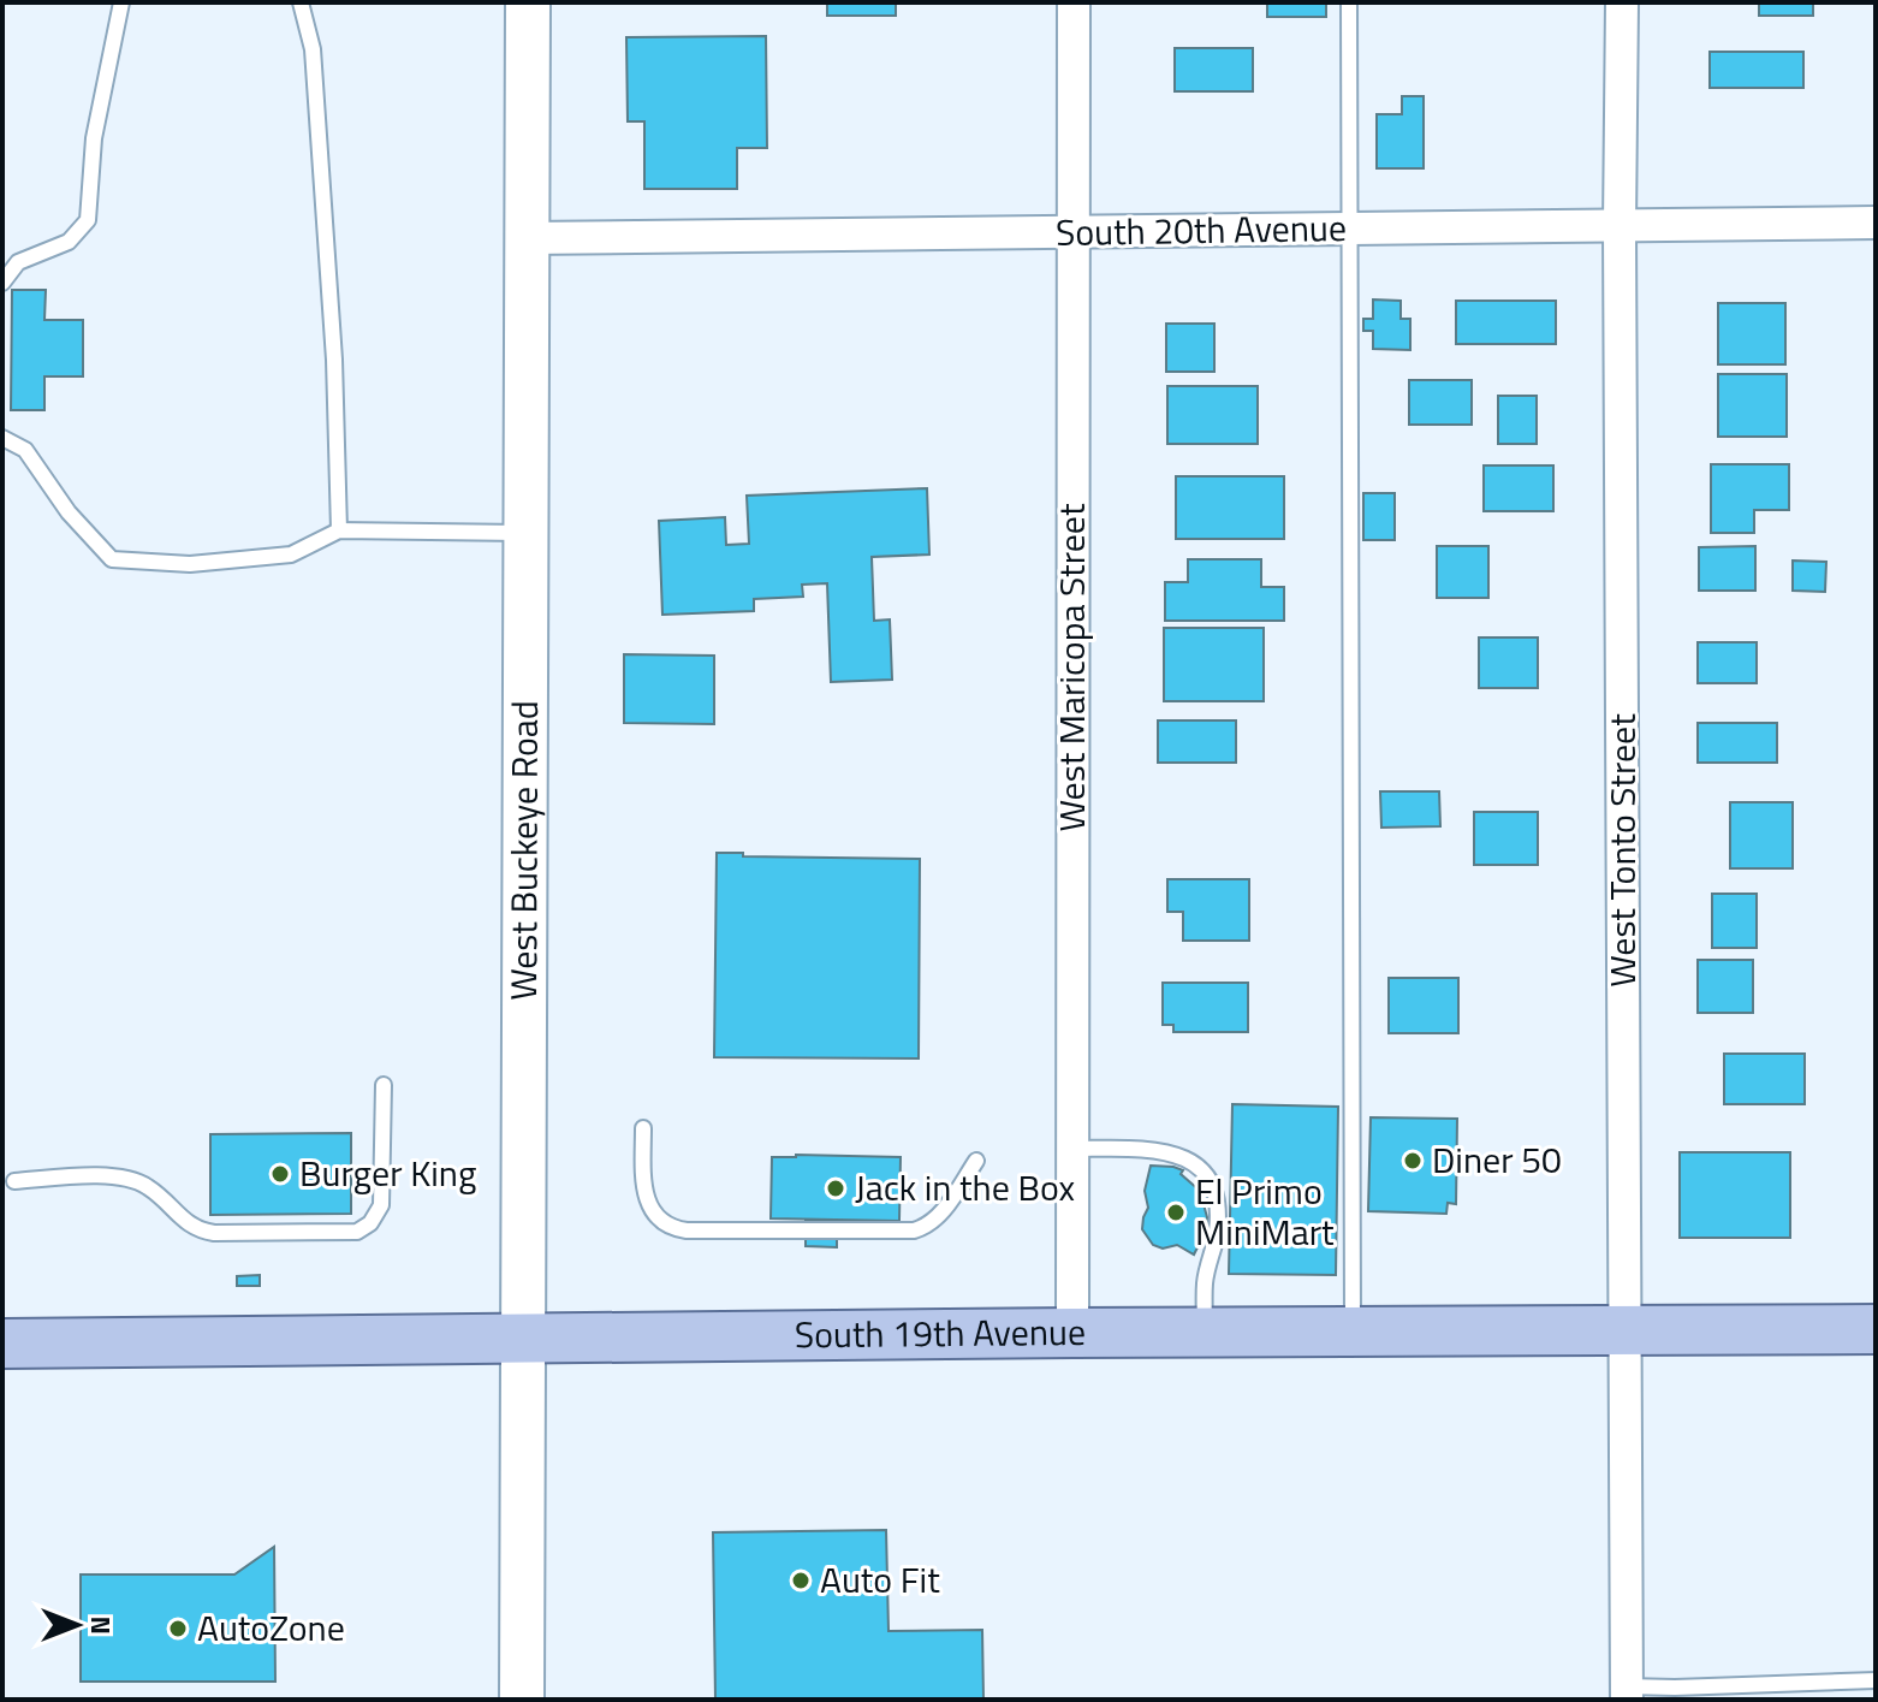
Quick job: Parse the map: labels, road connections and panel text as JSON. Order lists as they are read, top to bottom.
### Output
{
  "streets": {
    "main road": ["West Buckeye Road", "South 19th Avenue"],
    "street": ["South 20th Avenue", "West Maricopa Street", "West Tonto Street"]
  },
  "crossings": [
    ["South 20th Avenue", "West Maricopa Street"],
    ["South 20th Avenue", "West Buckeye Road"],
    ["South 20th Avenue", "West Tonto Street"],
    ["West Maricopa Street", "South 19th Avenue"],
    ["West Buckeye Road", "South 19th Avenue"],
    ["West Tonto Street", "South 19th Avenue"]
  ],
  "places": [
    "Diner 50",
    "Burger King",
    "Jack in the Box",
    "El Primo MiniMart",
    "Auto Fit",
    "AutoZone"
  ],
  "north": "right"
}
